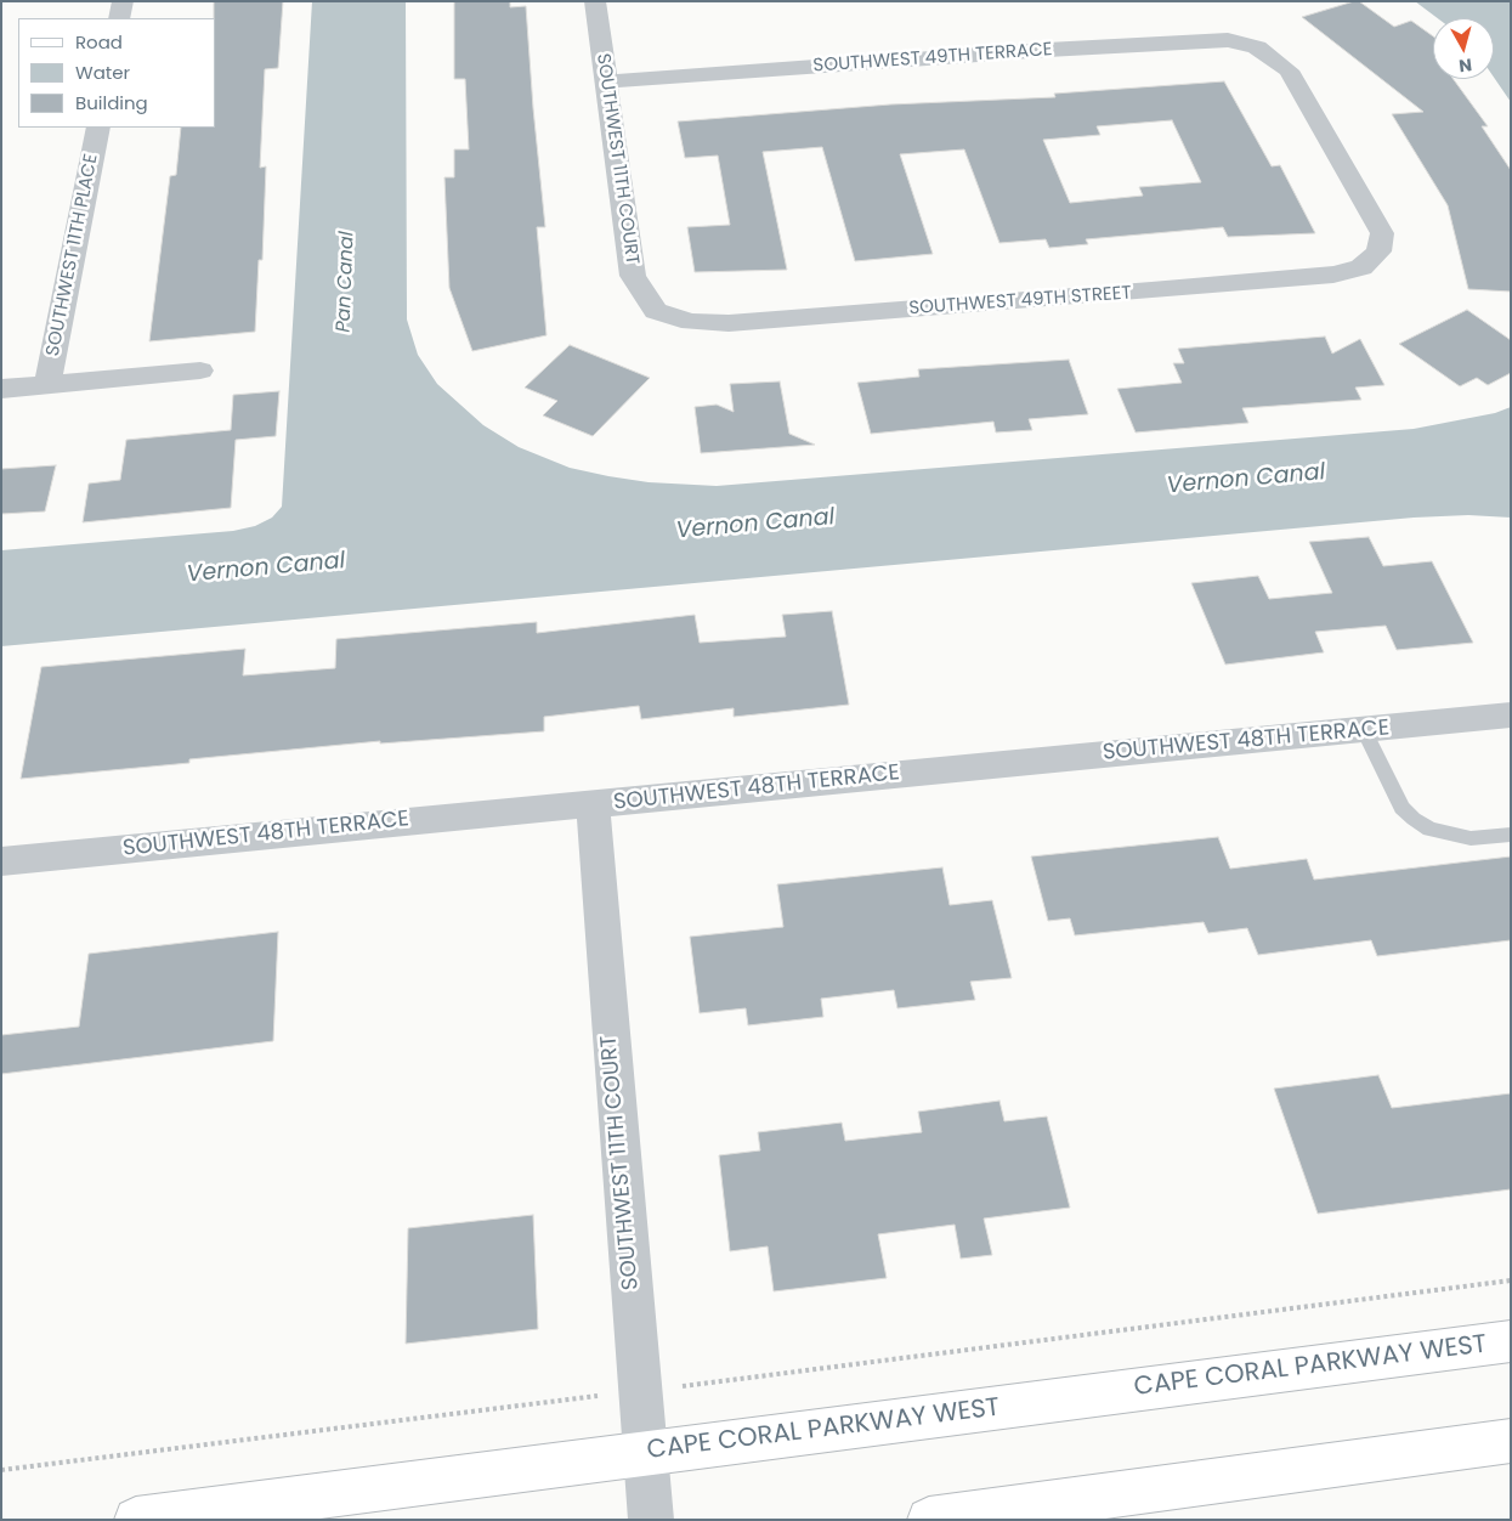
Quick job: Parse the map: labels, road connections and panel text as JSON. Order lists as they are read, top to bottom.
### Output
{
  "streets": {
    "main road": ["CAPE CORAL PARKWAY WEST"],
    "street": [
      "SOUTHWEST 49TH TERRACE",
      "SOUTHWEST 11TH COURT",
      "SOUTHWEST 11TH PLACE",
      "SOUTHWEST 49TH STREET",
      "SOUTHWEST 48TH TERRACE"
    ]
  },
  "crossings": [
    ["SOUTHWEST 49TH TERRACE", "SOUTHWEST 11TH COURT"],
    ["SOUTHWEST 49TH TERRACE", "SOUTHWEST 49TH STREET"],
    ["SOUTHWEST 11TH COURT", "SOUTHWEST 49TH STREET"],
    ["SOUTHWEST 11TH COURT", "SOUTHWEST 48TH TERRACE"],
    ["SOUTHWEST 11TH COURT", "CAPE CORAL PARKWAY WEST"]
  ],
  "water": ["Pan Canal", "Vernon Canal"],
  "legend": ["Road", "Water", "Building"],
  "north": "bottom"
}
